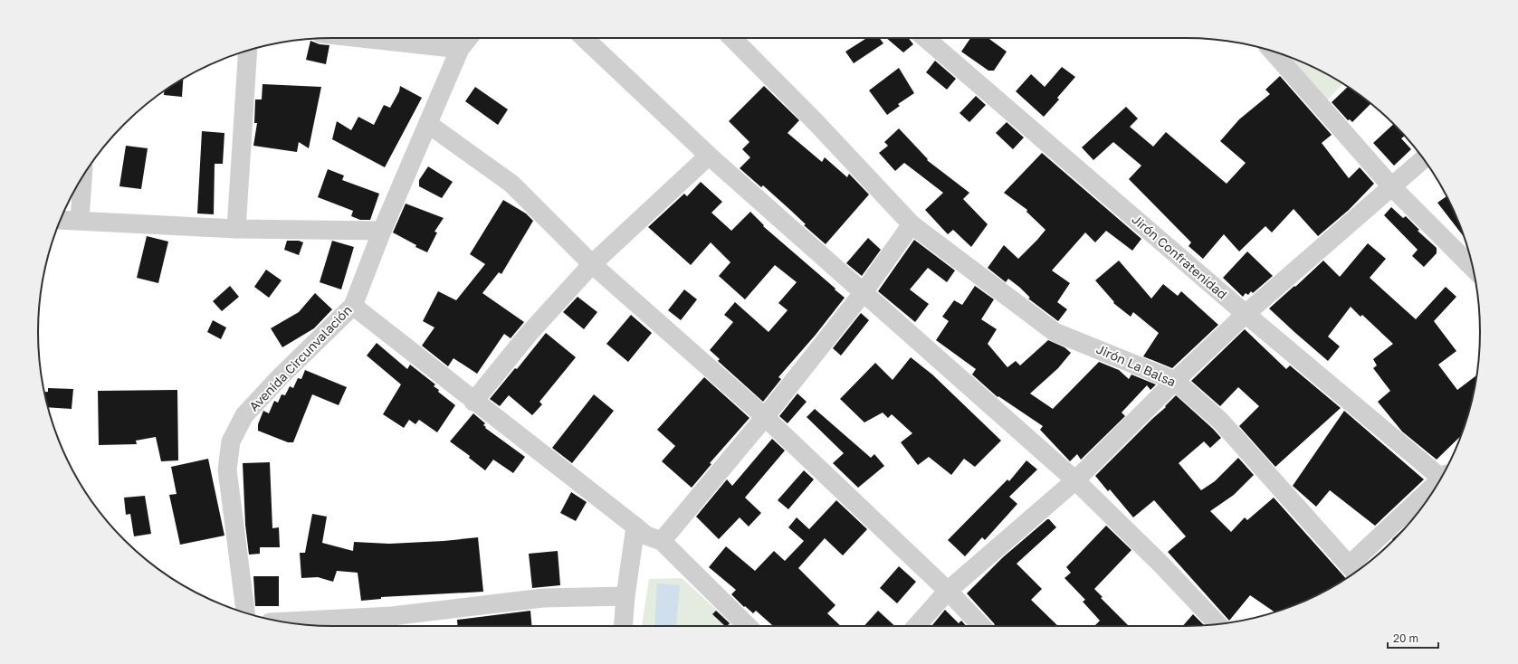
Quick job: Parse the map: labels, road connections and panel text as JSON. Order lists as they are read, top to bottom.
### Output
{
  "streets": {
    "street": ["Jirón Confratenidad", "Avenida Circunvalación", "Jirón La Balsa"]
  },
  "scale_bar": "20 m"
}
